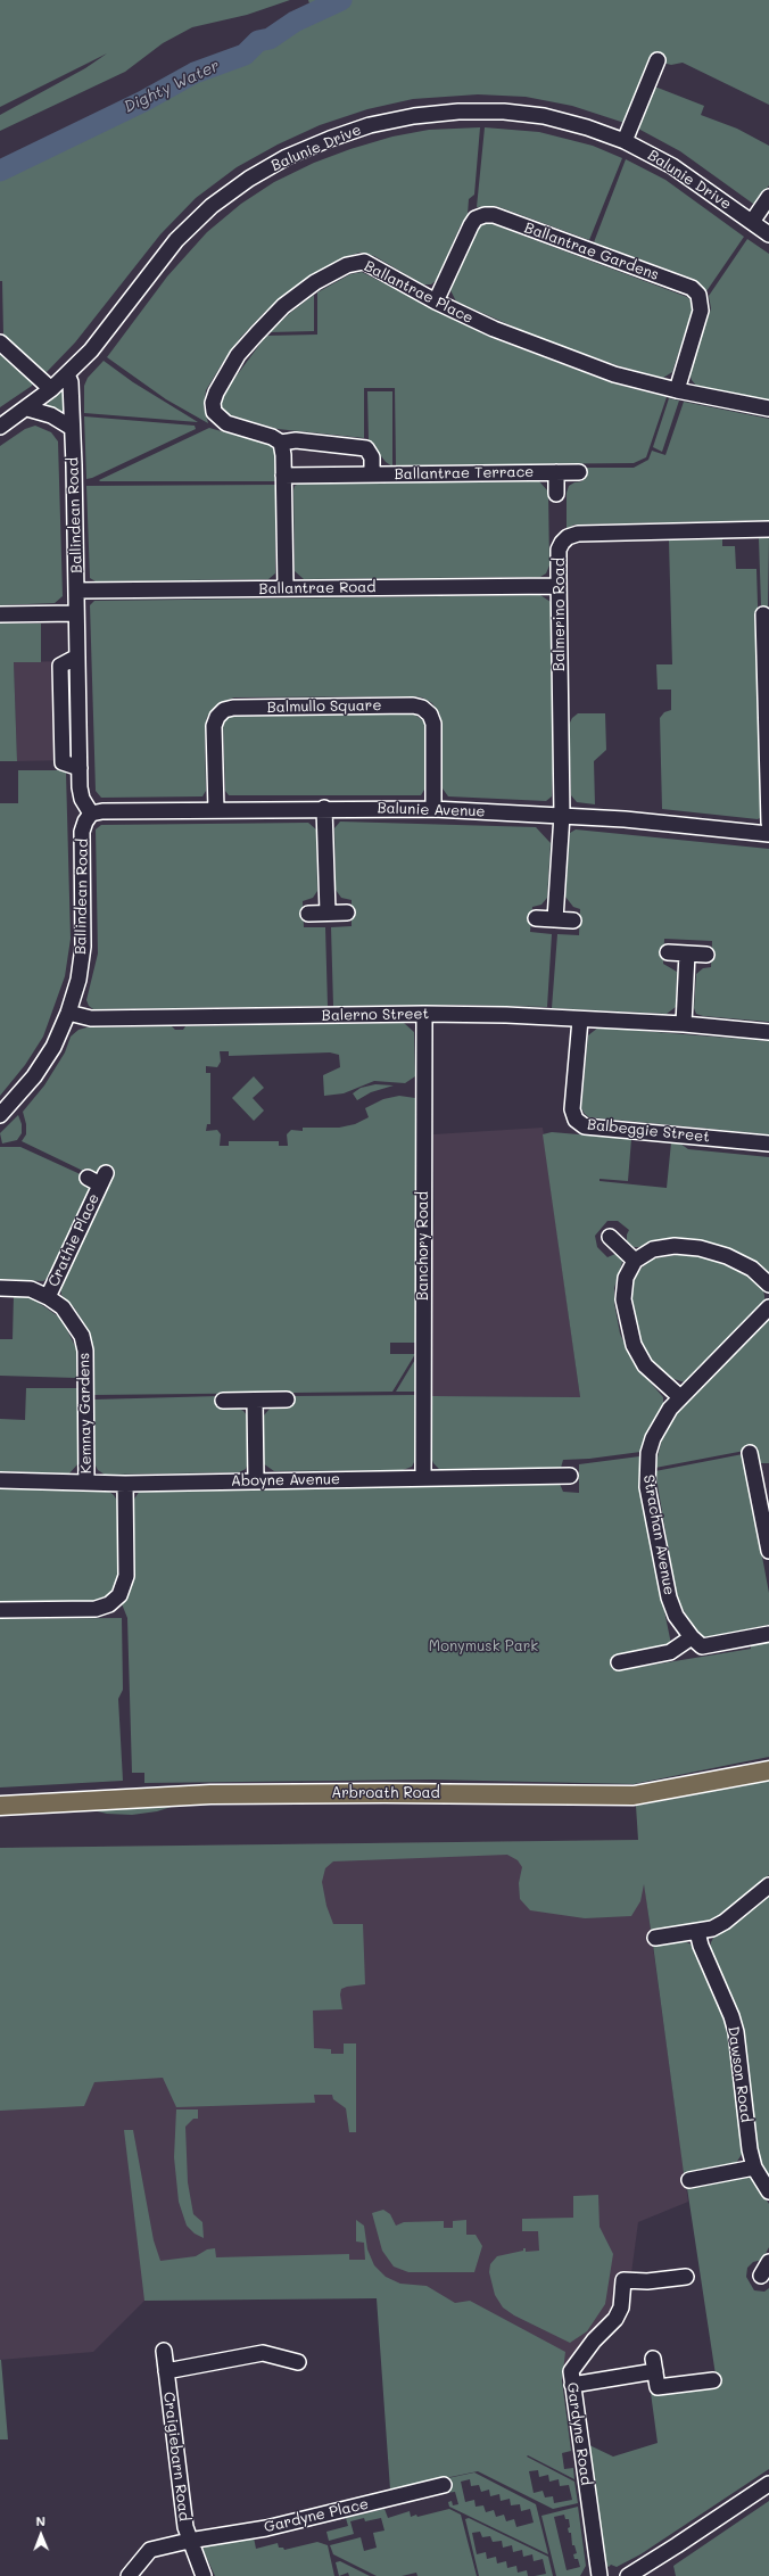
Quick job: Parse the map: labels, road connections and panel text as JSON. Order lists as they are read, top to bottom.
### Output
{
  "streets": {
    "main road": ["Arbroath Road"],
    "street": [
      "Balunie Drive",
      "Ballantrae Gardens",
      "Ballantrae Place",
      "Ballantrae Terrace",
      "Ballindean Road",
      "Ballantrae Road",
      "Balmerino Road",
      "Balmullo Square",
      "Balunie Avenue",
      "Balerno Street",
      "Balbeggie Street",
      "Crathie Place",
      "Banchory Road",
      "Kemnay Gardens",
      "Aboyne Avenue",
      "Strachan Avenue",
      "Dawson Road",
      "Gardyne Road",
      "Craigiebarn Road",
      "Gardyne Place"
    ]
  },
  "crossings": [
    ["Balunie Drive", "Ballindean Road"],
    ["Ballantrae Gardens", "Ballantrae Place"],
    ["Ballindean Road", "Ballantrae Road"],
    ["Ballindean Road", "Balunie Avenue"],
    ["Ballindean Road", "Balerno Street"],
    ["Ballantrae Road", "Balmerino Road"],
    ["Balmerino Road", "Balunie Avenue"],
    ["Balmullo Square", "Balunie Avenue"],
    ["Balerno Street", "Balbeggie Street"],
    ["Balerno Street", "Banchory Road"],
    ["Crathie Place", "Kemnay Gardens"],
    ["Banchory Road", "Aboyne Avenue"],
    ["Kemnay Gardens", "Aboyne Avenue"],
    ["Craigiebarn Road", "Gardyne Place"]
  ],
  "water": ["Dighty Water"],
  "parks": ["Monymusk Park"],
  "north": "top"
}
